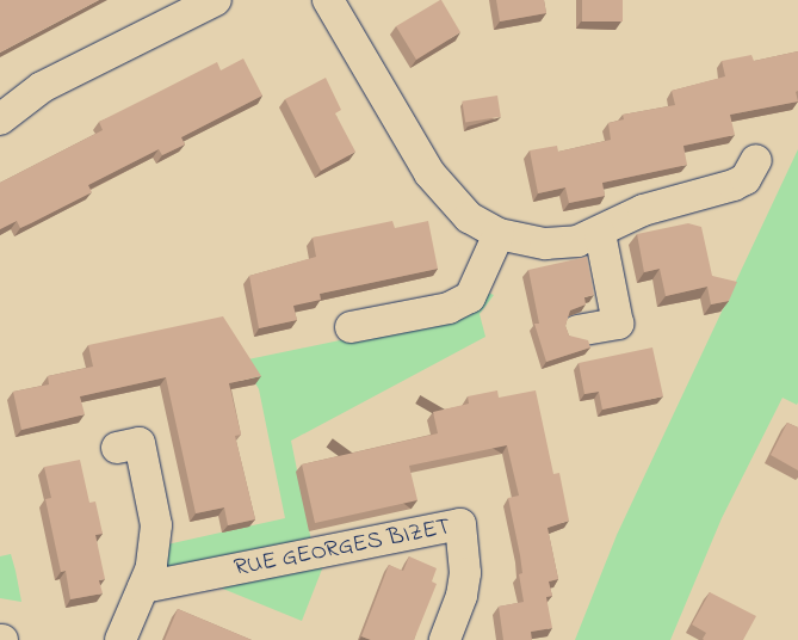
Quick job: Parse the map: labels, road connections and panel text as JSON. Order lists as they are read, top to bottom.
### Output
{
  "streets": {
    "street": ["RUE GEORGES BIZET"]
  }
}
